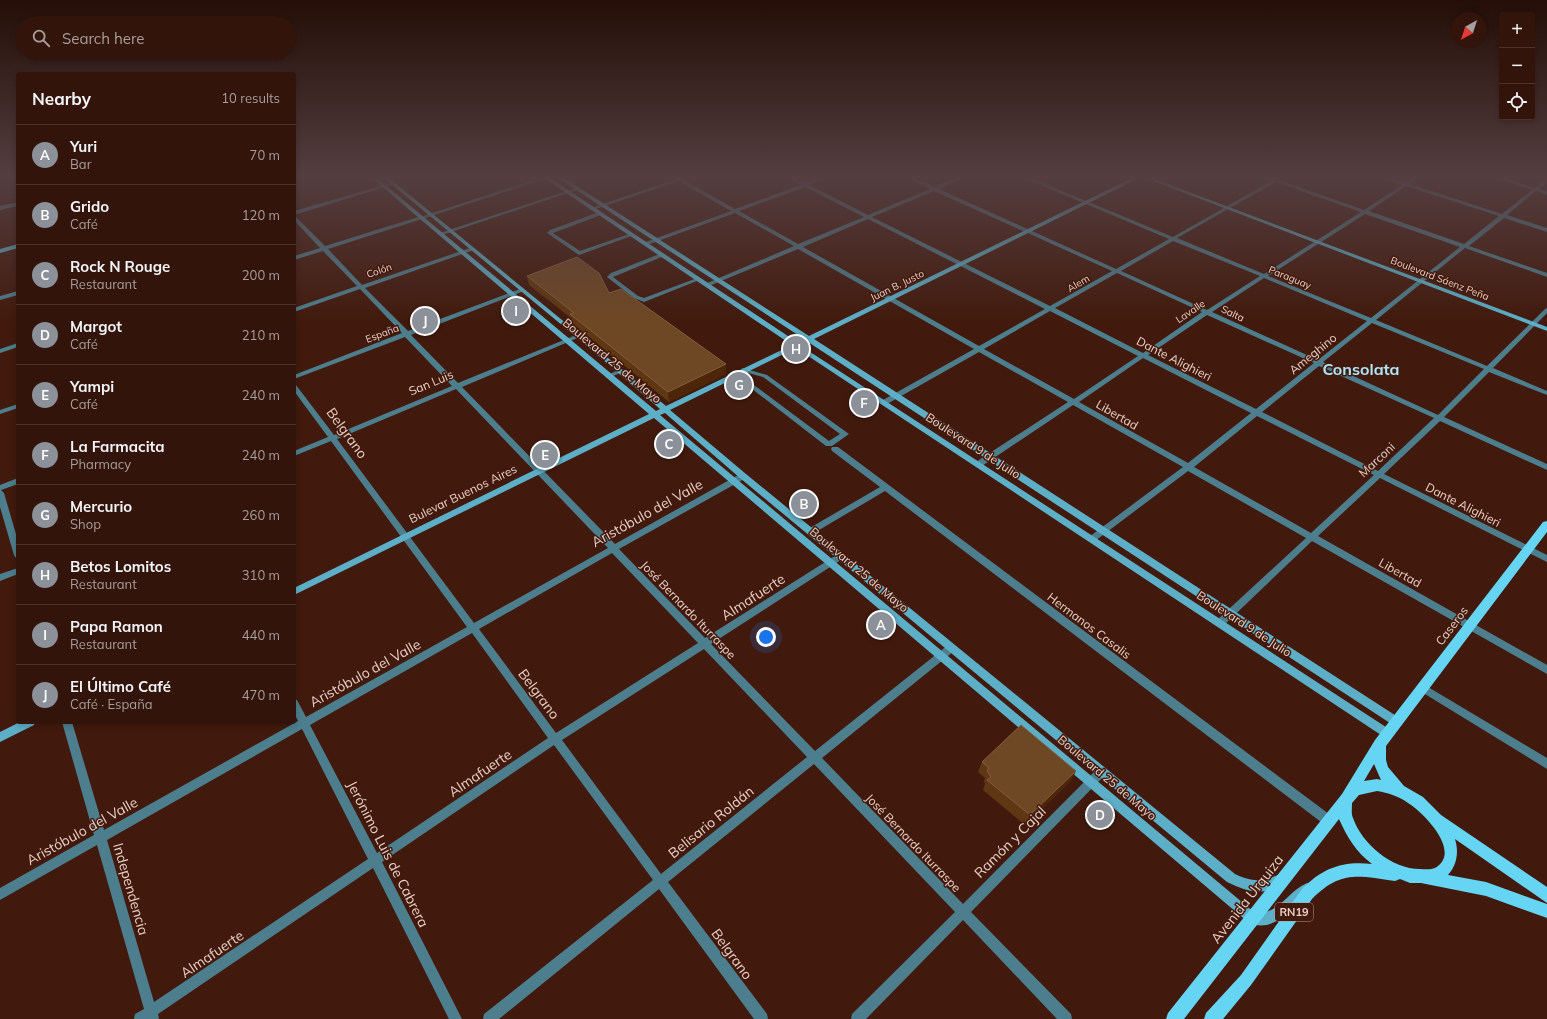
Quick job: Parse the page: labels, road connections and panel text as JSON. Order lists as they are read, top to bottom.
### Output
{
  "streets": {
    "main road": [
      "Boulevard Sáenz Peña",
      "Juan B. Justo",
      "Boulevard 25 de Mayo",
      "Boulevard 9 de Julio",
      "Bulevar Buenos Aires",
      "Caseros",
      "Avenida Urquiza",
      "RN19"
    ],
    "street": [
      "Colón",
      "Paraguay",
      "Alem",
      "Lavalle",
      "Salta",
      "España",
      "Ameghino",
      "Dante Alighieri",
      "San Luis",
      "Libertad",
      "Belgrano",
      "Marconi",
      "Aristóbulo del Valle",
      "Almafuerte",
      "José Bernardo Iturraspe",
      "Hermanos Casalis",
      "Belisario Roldán",
      "Ramón y Cajal",
      "Jerónimo Luis de Cabrera",
      "Independencia"
    ]
  },
  "crossings": [
    ["Colón", "Boulevard 25 de Mayo"],
    ["Colón", "José Bernardo Iturraspe"],
    ["Paraguay", "Alem"],
    ["Paraguay", "Lavalle"],
    ["Paraguay", "Ameghino"],
    ["Paraguay", "Marconi"],
    ["Boulevard Sáenz Peña", "Lavalle"],
    ["Boulevard Sáenz Peña", "Ameghino"],
    ["Boulevard Sáenz Peña", "Marconi"],
    ["Alem", "Salta"],
    ["Alem", "Dante Alighieri"],
    ["Alem", "Libertad"],
    ["Alem", "Boulevard 9 de Julio"],
    ["Juan B. Justo", "Salta"],
    ["Juan B. Justo", "Dante Alighieri"],
    ["Juan B. Justo", "Boulevard 25 de Mayo"],
    ["Juan B. Justo", "Libertad"],
    ["Juan B. Justo", "Boulevard 9 de Julio"],
    ["Juan B. Justo", "Bulevar Buenos Aires"],
    ["Juan B. Justo", "Hermanos Casalis"],
    ["Lavalle", "Salta"],
    ["Lavalle", "Dante Alighieri"],
    ["Lavalle", "Libertad"],
    ["Lavalle", "Boulevard 9 de Julio"],
    ["Salta", "Ameghino"],
    ["Salta", "Marconi"],
    ["España", "Boulevard 25 de Mayo"],
    ["España", "José Bernardo Iturraspe"],
    ["Ameghino", "Dante Alighieri"],
    ["Ameghino", "Libertad"],
    ["Ameghino", "Boulevard 9 de Julio"],
    ["Dante Alighieri", "Marconi"],
    ["Dante Alighieri", "Caseros"],
    ["Boulevard 25 de Mayo", "San Luis"],
    ["Boulevard 25 de Mayo", "Bulevar Buenos Aires"],
    ["Boulevard 25 de Mayo", "Aristóbulo del Valle"],
    ["Boulevard 25 de Mayo", "Almafuerte"],
    ["Boulevard 25 de Mayo", "Belisario Roldán"],
    ["Boulevard 25 de Mayo", "Ramón y Cajal"],
    ["Boulevard 25 de Mayo", "Avenida Urquiza"],
    ["San Luis", "Belgrano"],
    ["San Luis", "José Bernardo Iturraspe"],
    ["Libertad", "Marconi"],
    ["Libertad", "Caseros"],
    ["Belgrano", "Bulevar Buenos Aires"],
    ["Belgrano", "Aristóbulo del Valle"],
    ["Belgrano", "Almafuerte"],
    ["Belgrano", "Belisario Roldán"],
    ["Boulevard 9 de Julio", "Marconi"],
    ["Boulevard 9 de Julio", "Caseros"],
    ["Bulevar Buenos Aires", "José Bernardo Iturraspe"],
    ["Aristóbulo del Valle", "José Bernardo Iturraspe"],
    ["Aristóbulo del Valle", "Jerónimo Luis de Cabrera"],
    ["Aristóbulo del Valle", "Independencia"],
    ["Almafuerte", "José Bernardo Iturraspe"],
    ["Almafuerte", "Jerónimo Luis de Cabrera"],
    ["Almafuerte", "Independencia"],
    ["José Bernardo Iturraspe", "Belisario Roldán"],
    ["José Bernardo Iturraspe", "Ramón y Cajal"],
    ["Hermanos Casalis", "Avenida Urquiza"],
    ["Caseros", "Avenida Urquiza"],
    ["Caseros", "RN19"],
    ["Avenida Urquiza", "RN19"]
  ],
  "districts": ["Consolata"],
  "north": "bottom left",
  "page": {
    "map_buttons": ["+", "−"],
    "search": "Search here",
    "heading": ["Nearby", "10 results"],
    "list": [
      {
        "mark": "A",
        "name": "Yuri",
        "note": "Bar",
        "value": "70 m"
      },
      {
        "mark": "B",
        "name": "Grido",
        "note": "Café",
        "value": "120 m"
      },
      {
        "mark": "C",
        "name": "Rock N Rouge",
        "note": "Restaurant",
        "value": "200 m"
      },
      {
        "mark": "D",
        "name": "Margot",
        "note": "Café",
        "value": "210 m"
      },
      {
        "mark": "E",
        "name": "Yampi",
        "note": "Café",
        "value": "240 m"
      },
      {
        "mark": "F",
        "name": "La Farmacita",
        "note": "Pharmacy",
        "value": "240 m"
      },
      {
        "mark": "G",
        "name": "Mercurio",
        "note": "Shop",
        "value": "260 m"
      },
      {
        "mark": "H",
        "name": "Betos Lomitos",
        "note": "Restaurant",
        "value": "310 m"
      },
      {
        "mark": "I",
        "name": "Papa Ramon",
        "note": "Restaurant",
        "value": "440 m"
      },
      {
        "mark": "J",
        "name": "El Último Café",
        "note": "Café · España",
        "value": "470 m"
      }
    ],
    "pins": [
      "I",
      "J",
      "H",
      "G",
      "F",
      "C",
      "E",
      "B",
      "A",
      "D"
    ]
  }
}
